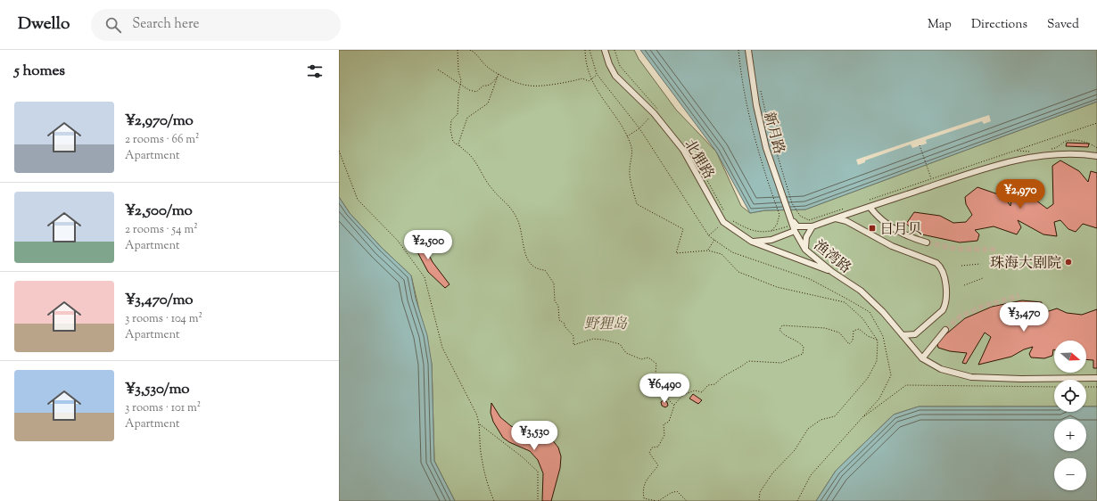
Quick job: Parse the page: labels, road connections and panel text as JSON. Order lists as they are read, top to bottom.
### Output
{
  "streets": {
    "street": ["新月路", "北狸路", "渔湾路"]
  },
  "crossings": [
    ["新月路", "渔湾路"],
    ["北狸路", "渔湾路"]
  ],
  "parks": ["野狸岛"],
  "places": {
    "transit": ["日月贝"],
    "other": ["珠海大剧院"]
  },
  "north": "right",
  "page": {
    "header": "Dwello",
    "search": "Search here",
    "nav": ["Map", "Directions", "Saved"],
    "heading": "5 homes",
    "list": [
      {
        "name": "¥2,970/mo",
        "note": "2 rooms · 66 m² · Apartment"
      },
      {
        "name": "¥2,500/mo",
        "note": "2 rooms · 54 m² · Apartment"
      },
      {
        "name": "¥3,470/mo",
        "note": "3 rooms · 104 m² · Apartment"
      },
      {
        "name": "¥3,530/mo",
        "note": "3 rooms · 101 m² · Apartment"
      }
    ],
    "price": [
      "¥2,970",
      "¥2,500",
      "¥3,470",
      "¥6,490",
      "¥3,530"
    ],
    "map_buttons": ["+", "−"]
  }
}
